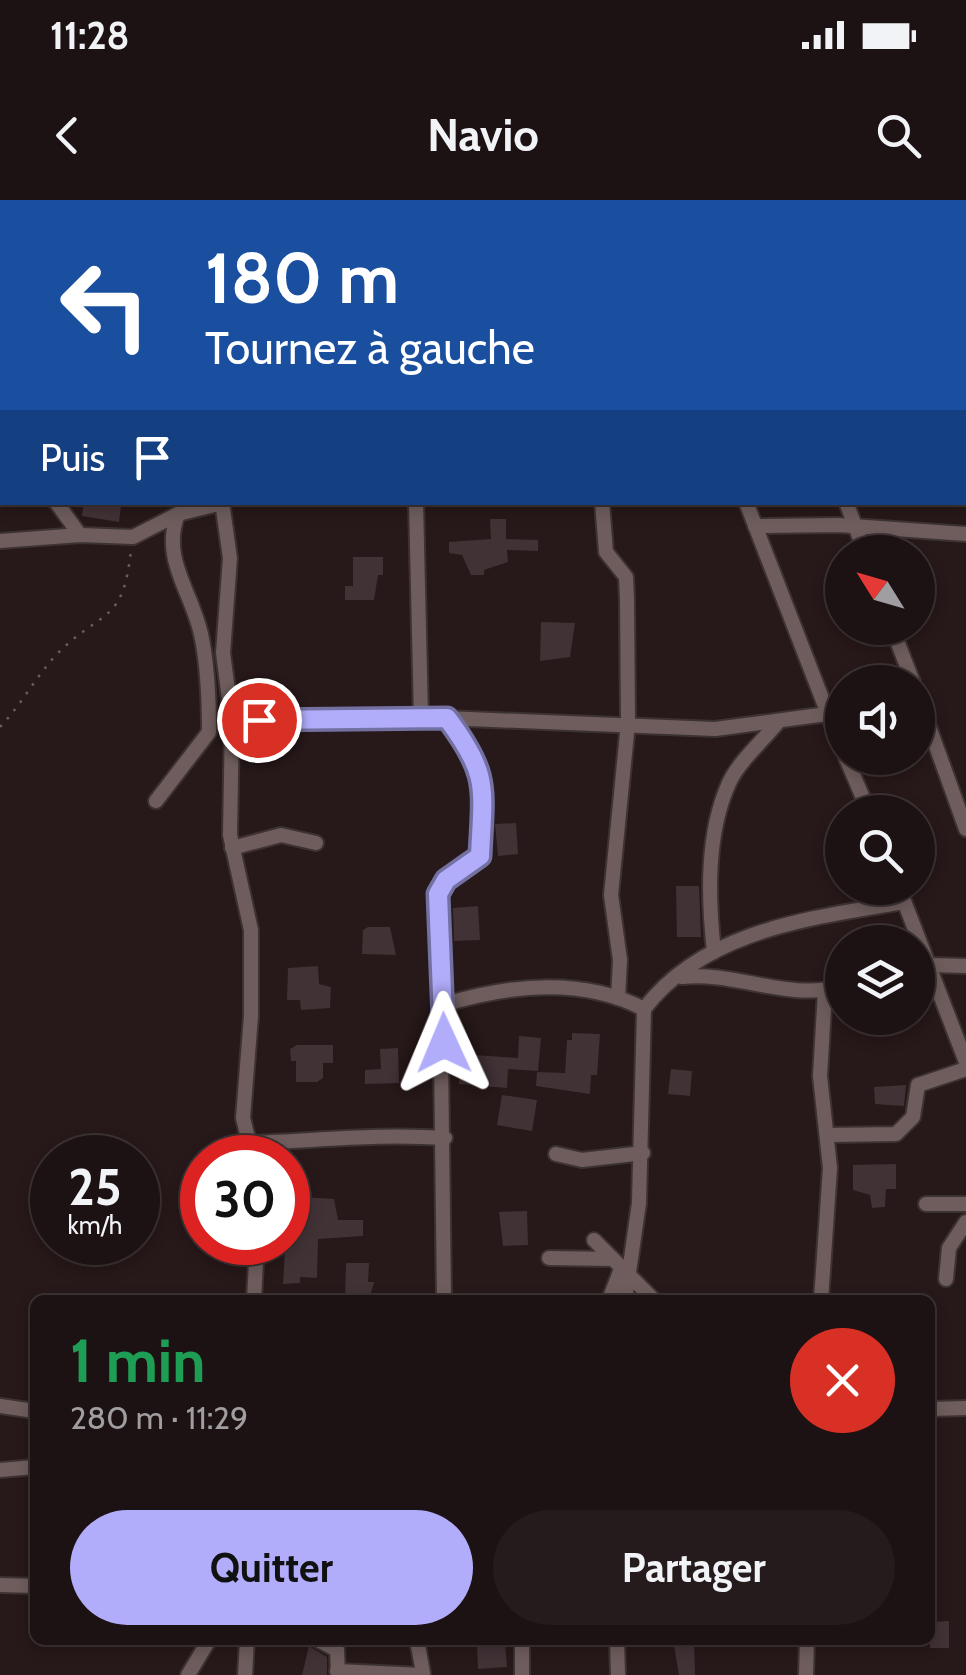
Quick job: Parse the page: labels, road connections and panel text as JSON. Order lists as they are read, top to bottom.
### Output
{
  "north": "top left",
  "page": {
    "status": "11:28",
    "header": "Navio",
    "turn": ["180 m", "Tournez à gauche"],
    "then": "Puis",
    "speed": "25 km/h",
    "limit": "30",
    "heading": ["1 min", "280 m · 11:29"],
    "buttons": ["Quitter", "Partager"]
  }
}
